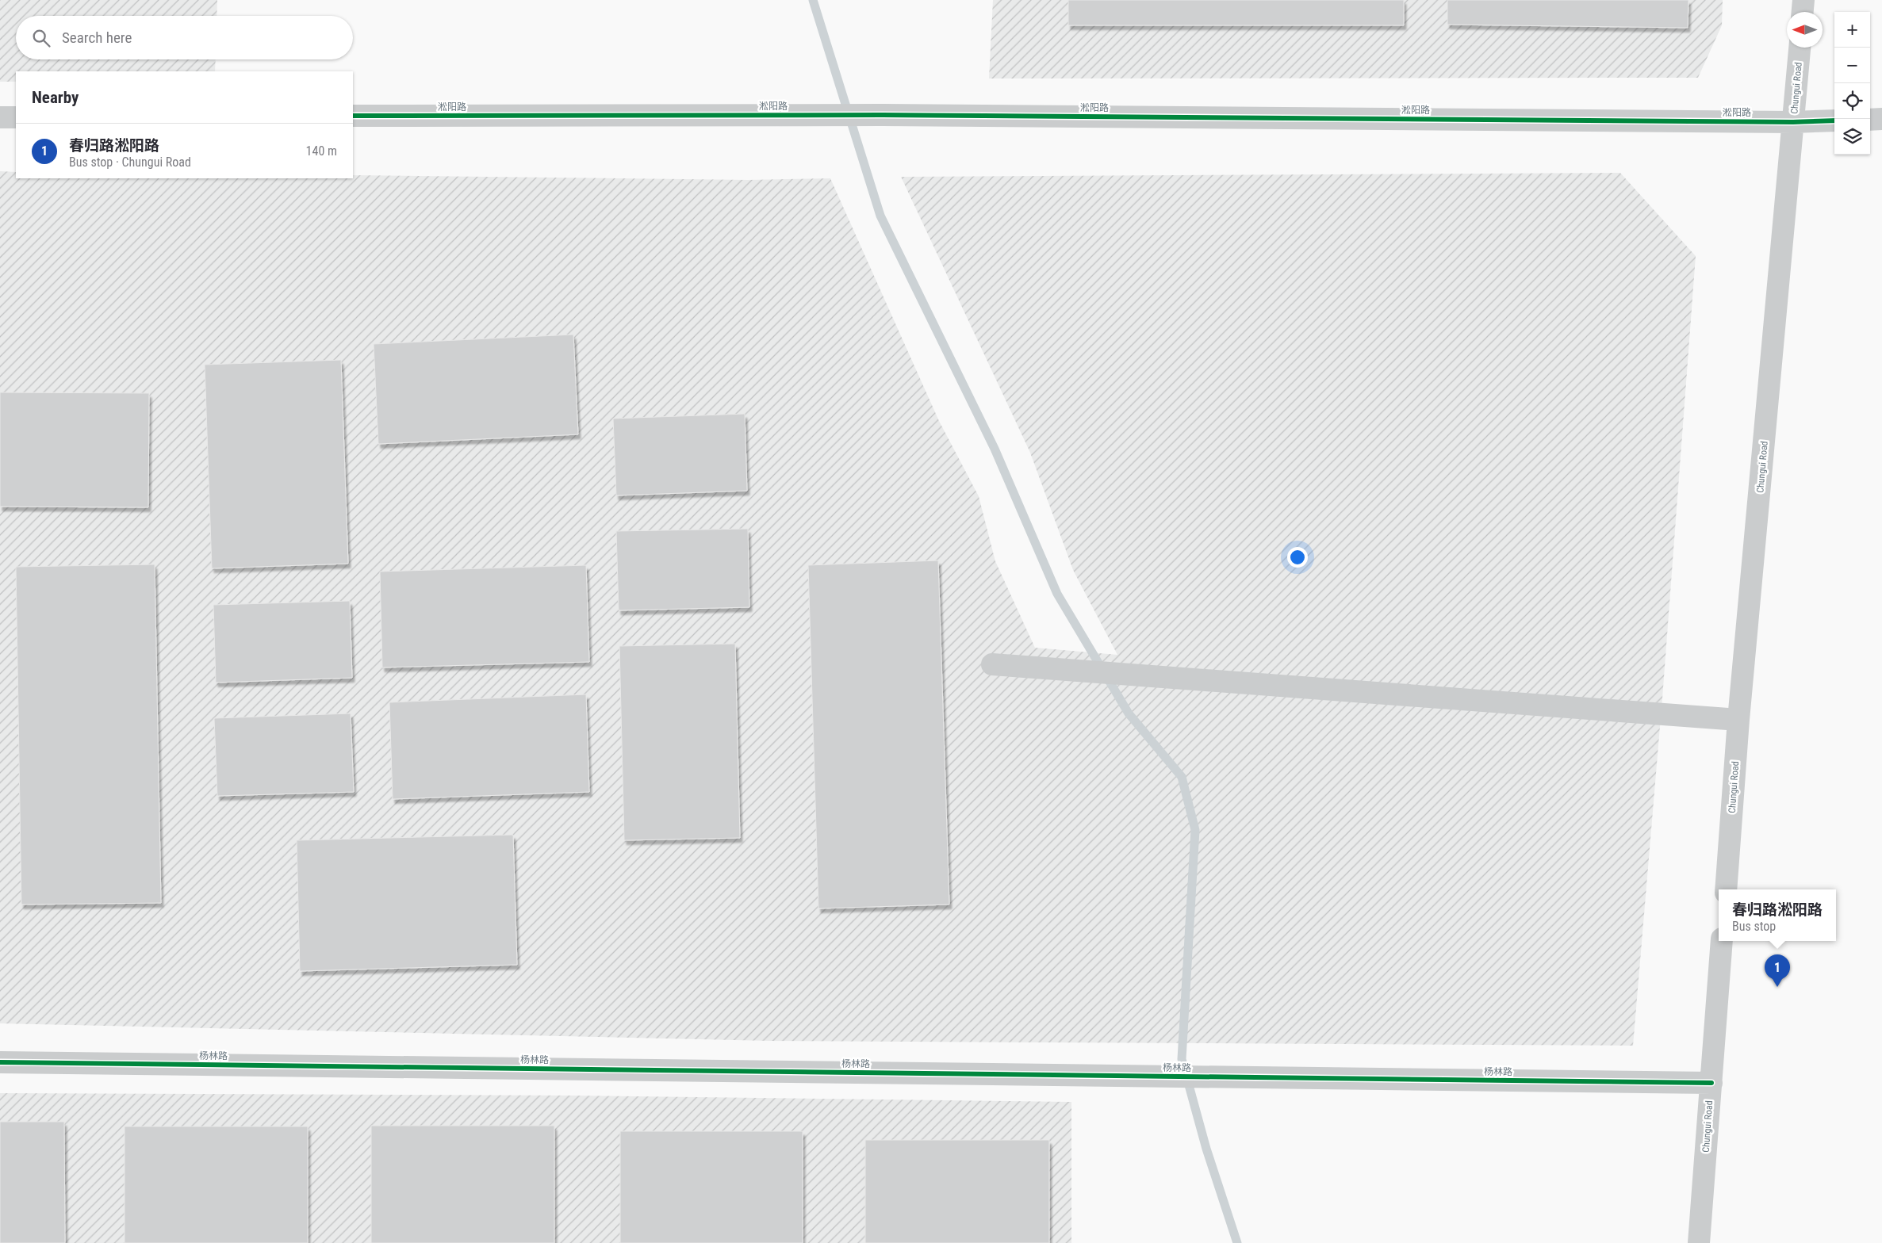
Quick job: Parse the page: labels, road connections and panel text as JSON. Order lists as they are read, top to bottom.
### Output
{
  "streets": {
    "street": ["Chungui Road", "淞阳路", "杨林路"]
  },
  "crossings": [
    ["Chungui Road", "淞阳路"],
    ["Chungui Road", "杨林路"]
  ],
  "north": "left",
  "page": {
    "map_buttons": ["+", "−"],
    "search": "Search here",
    "heading": "Nearby",
    "list": [
      {
        "mark": "1",
        "name": "春归路淞阳路",
        "note": "Bus stop · Chungui Road",
        "value": "140 m"
      }
    ],
    "popup": ["春归路淞阳路", "Bus stop"],
    "pins": "1"
  }
}
